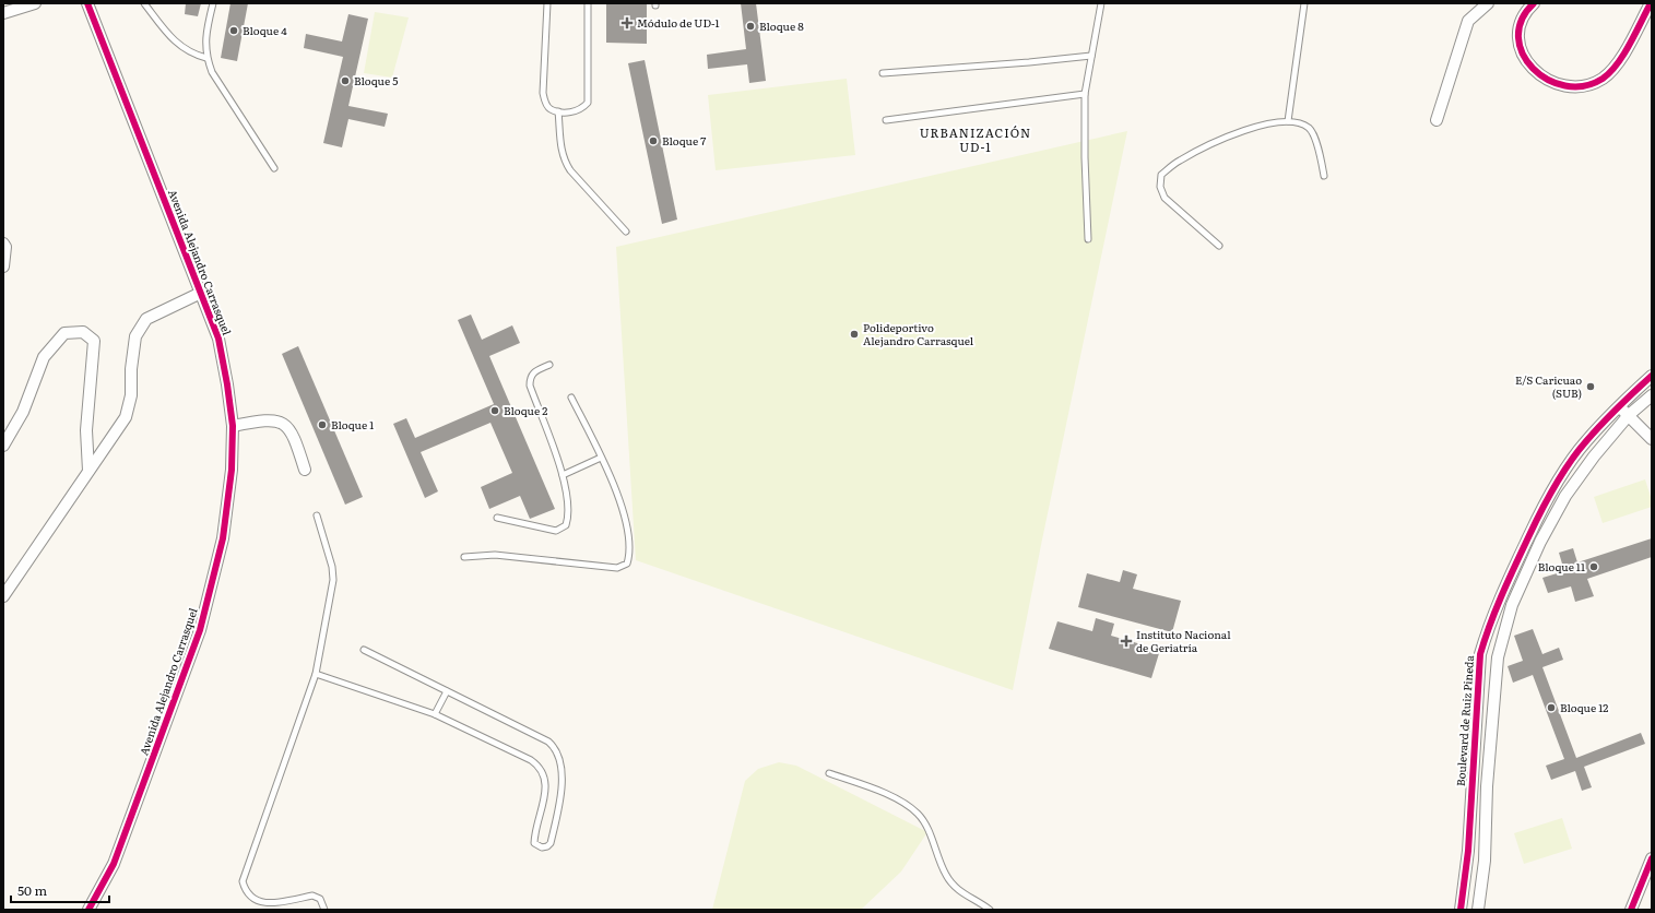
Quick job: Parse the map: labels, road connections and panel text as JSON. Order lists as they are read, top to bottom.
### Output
{
  "streets": {
    "street": ["Avenida Alejandro Carrasquel", "Boulevard de Ruiz Pineda"]
  },
  "districts": ["URBANIZACIÓN UD-1"],
  "places": {
    "health": ["Módulo de UD-1", "Instituto Nacional de Geriatría"],
    "other": [
      "Bloque 8",
      "Bloque 4",
      "Bloque 5",
      "Bloque 7",
      "Polideportivo Alejandro Carrasquel",
      "E/S Caricuao (SUB)",
      "Bloque 2",
      "Bloque 1",
      "Bloque 11",
      "Bloque 12"
    ]
  },
  "scale_bar": "50 m"
}
